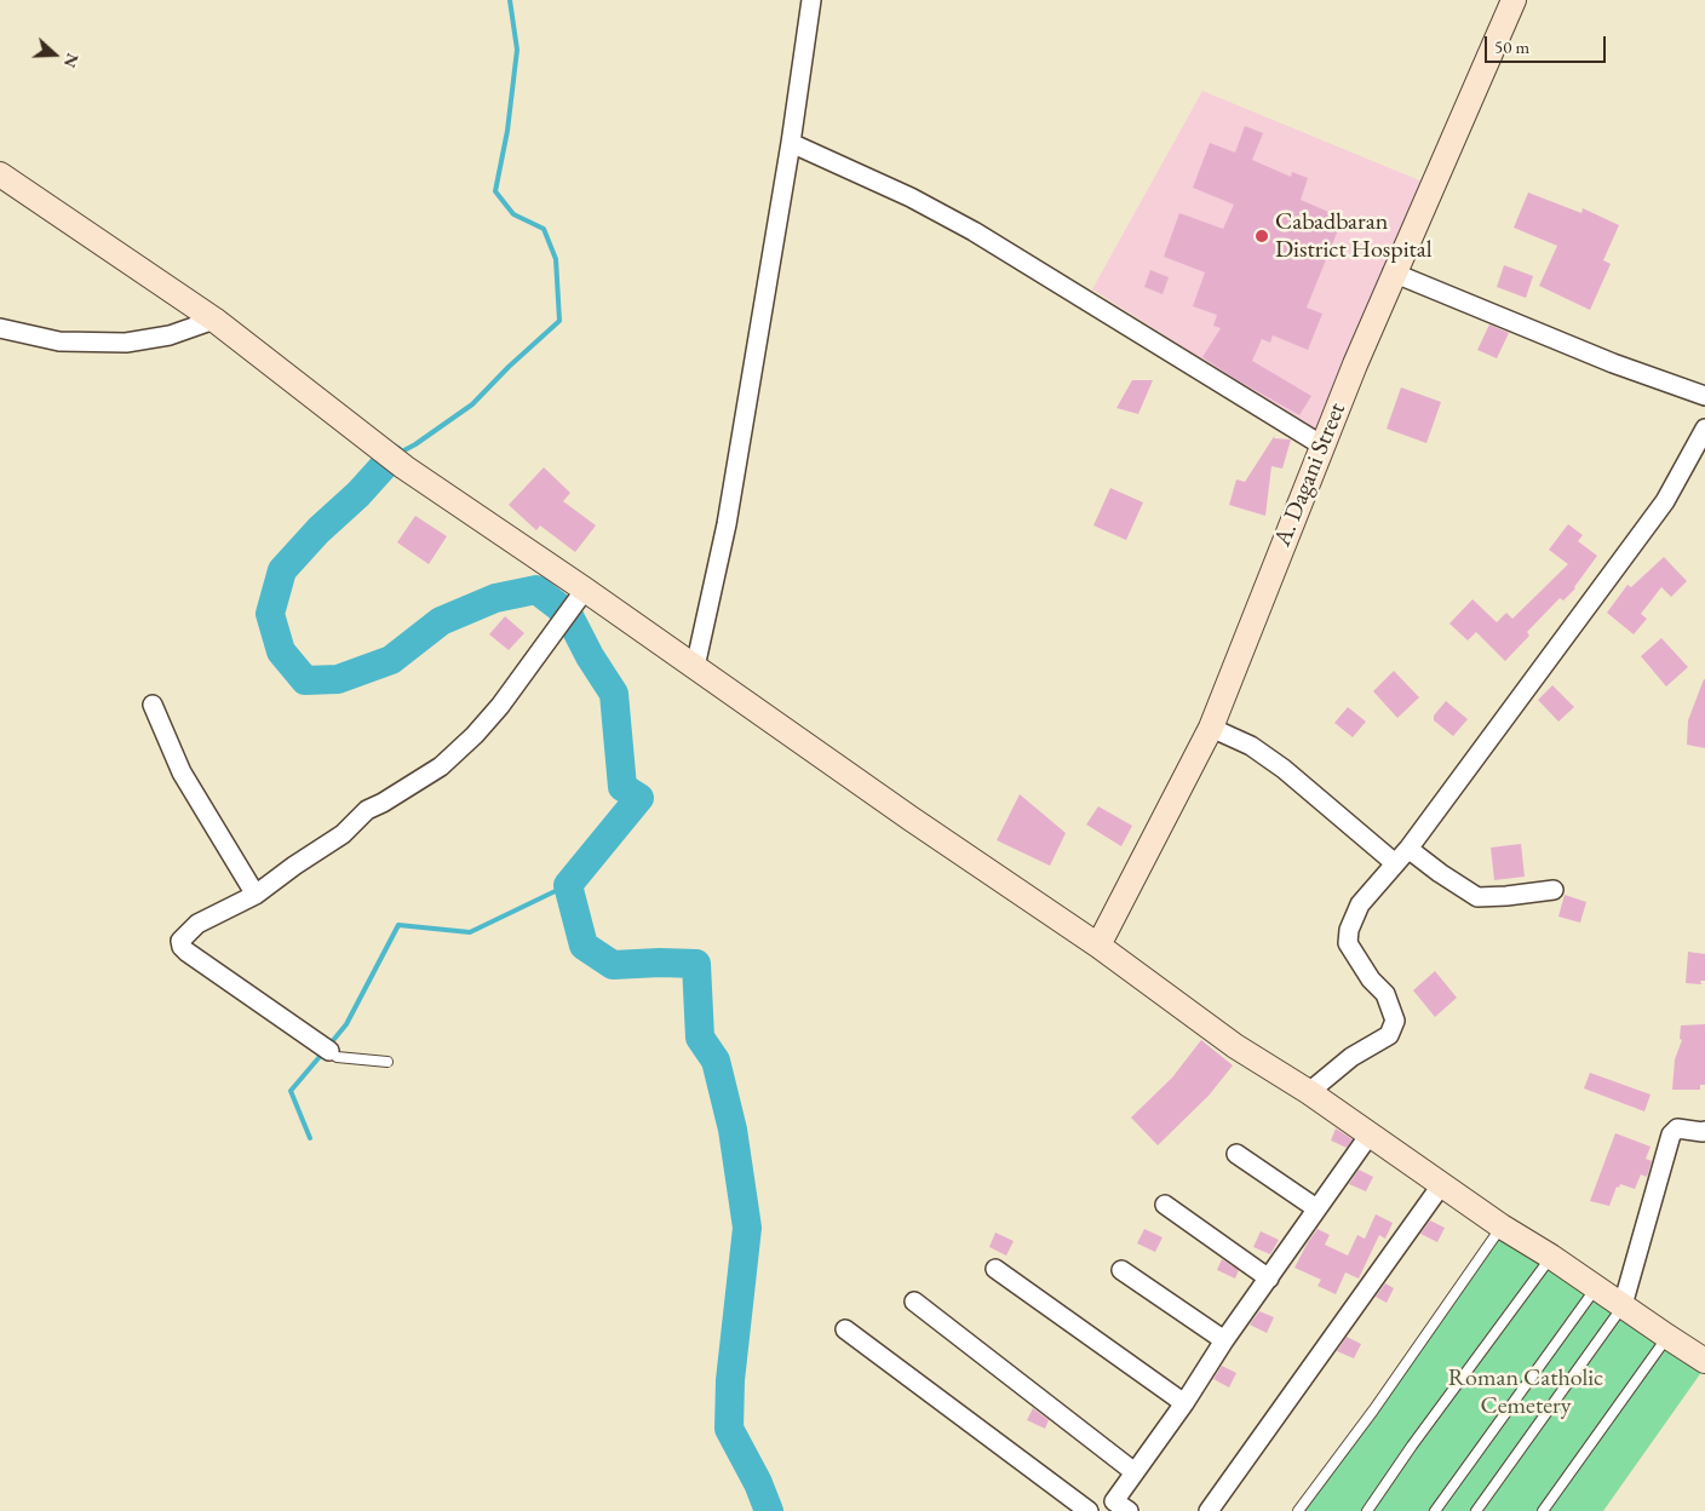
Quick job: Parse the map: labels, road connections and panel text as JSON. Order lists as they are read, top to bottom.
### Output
{
  "streets": {
    "main road": ["A. Dagani Street"]
  },
  "parks": ["Roman Catholic Cemetery"],
  "places": ["Cabadbaran District Hospital"],
  "scale_bar": "50 m",
  "north": "right"
}
